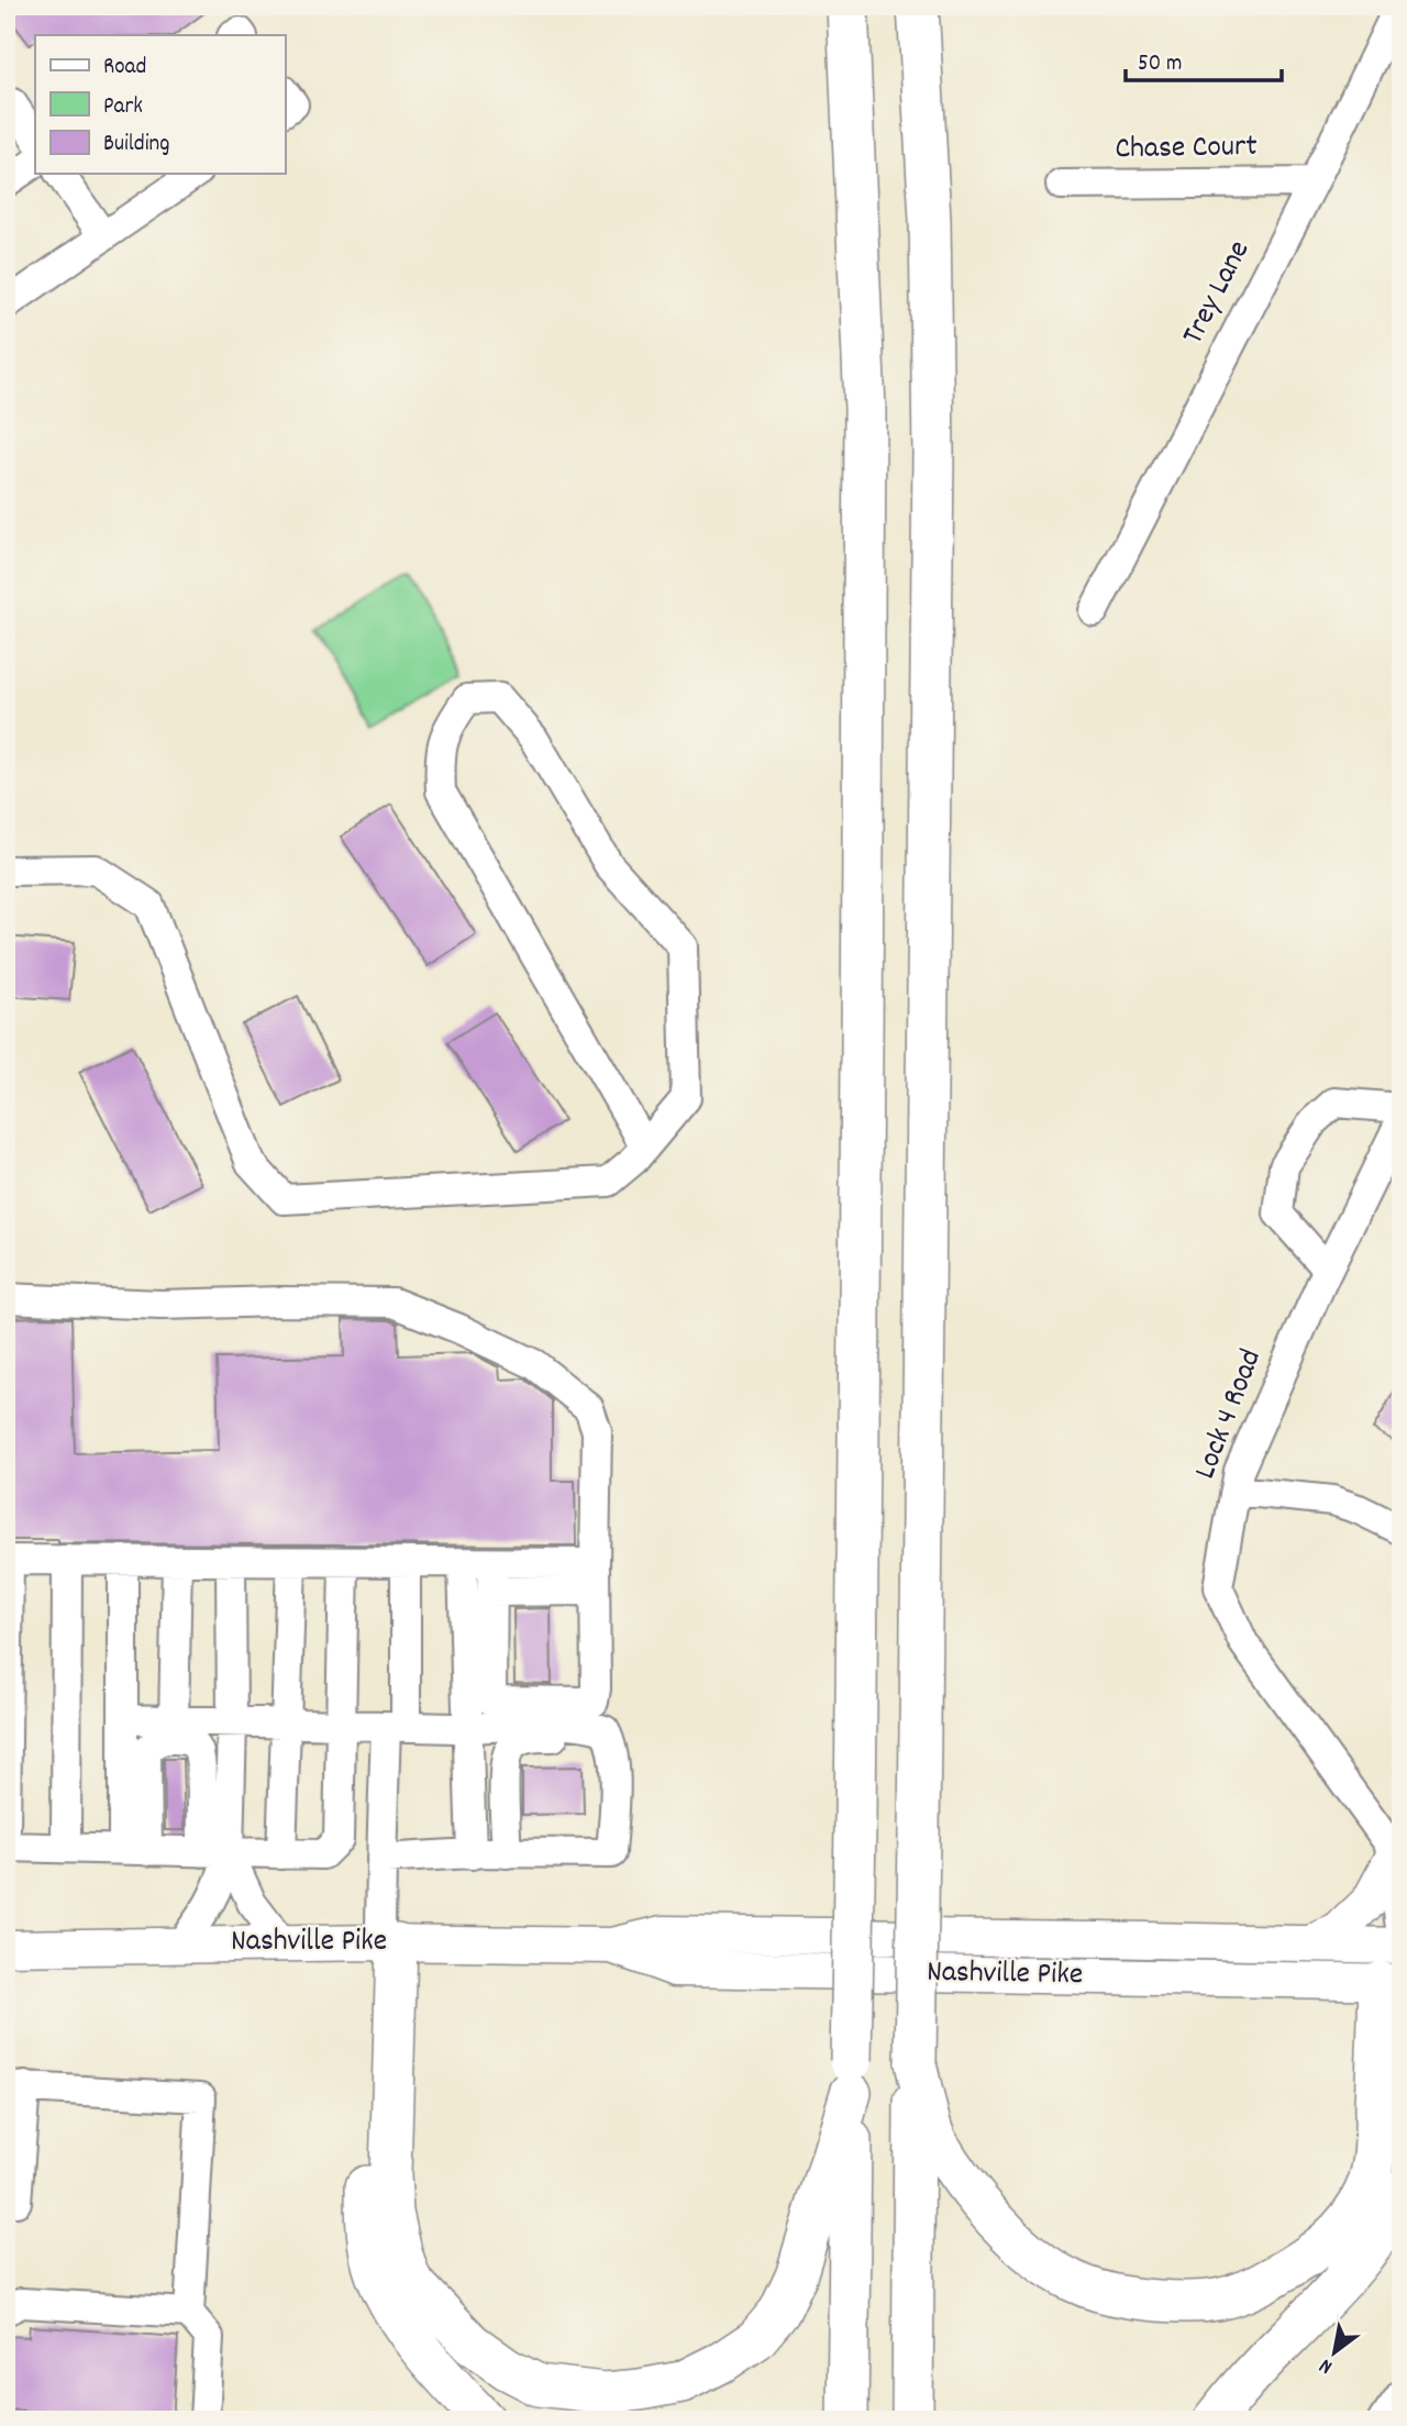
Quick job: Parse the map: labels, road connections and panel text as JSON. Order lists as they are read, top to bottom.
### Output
{
  "streets": {
    "main road": ["Nashville Pike"],
    "street": ["Chase Court", "Trey Lane", "Lock 4 Road"]
  },
  "crossings": [
    ["Chase Court", "Trey Lane"]
  ],
  "legend": ["Road", "Park", "Building"],
  "scale_bar": "50 m",
  "north": "bottom left"
}
